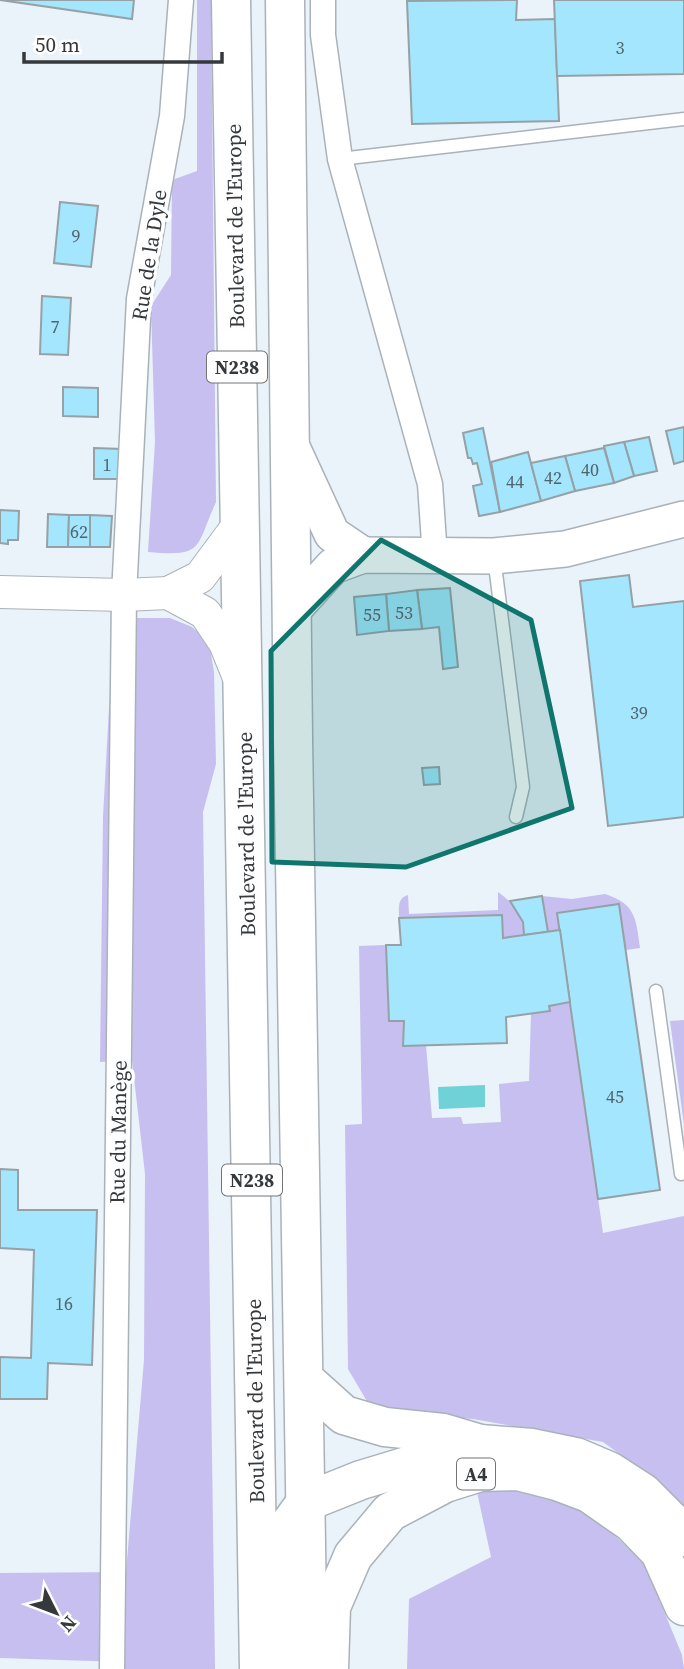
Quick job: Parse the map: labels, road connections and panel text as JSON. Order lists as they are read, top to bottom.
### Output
{
  "streets": {
    "highway": ["Boulevard de l'Europe", "N238", "A4"],
    "street": ["Rue de la Dyle", "Rue du Manège"]
  },
  "crossings": [
    ["Rue de la Dyle", "Rue du Manège"],
    ["N238", "A4"]
  ],
  "house_numbers": [
    "3",
    "9",
    "7",
    "1",
    "40",
    "42",
    "44",
    "62",
    "53",
    "55",
    "39",
    "45",
    "16"
  ],
  "scale_bar": "50 m",
  "north": "bottom right"
}
